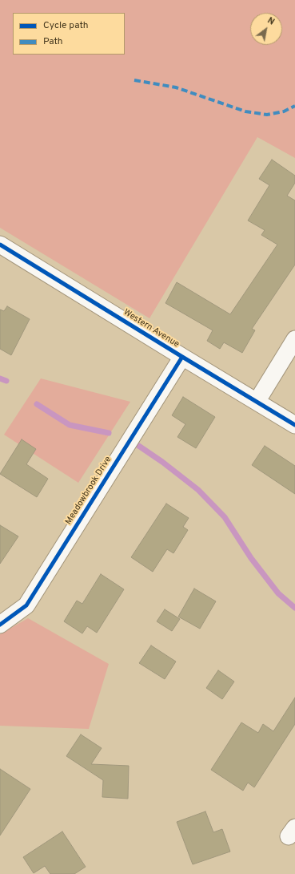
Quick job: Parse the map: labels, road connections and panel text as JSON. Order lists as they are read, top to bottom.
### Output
{
  "streets": {
    "street": ["Western Avenue", "Meadowbrook Drive"]
  },
  "crossings": [
    ["Western Avenue", "Meadowbrook Drive"]
  ],
  "legend": ["Cycle path", "Path"],
  "north": "top right"
}
